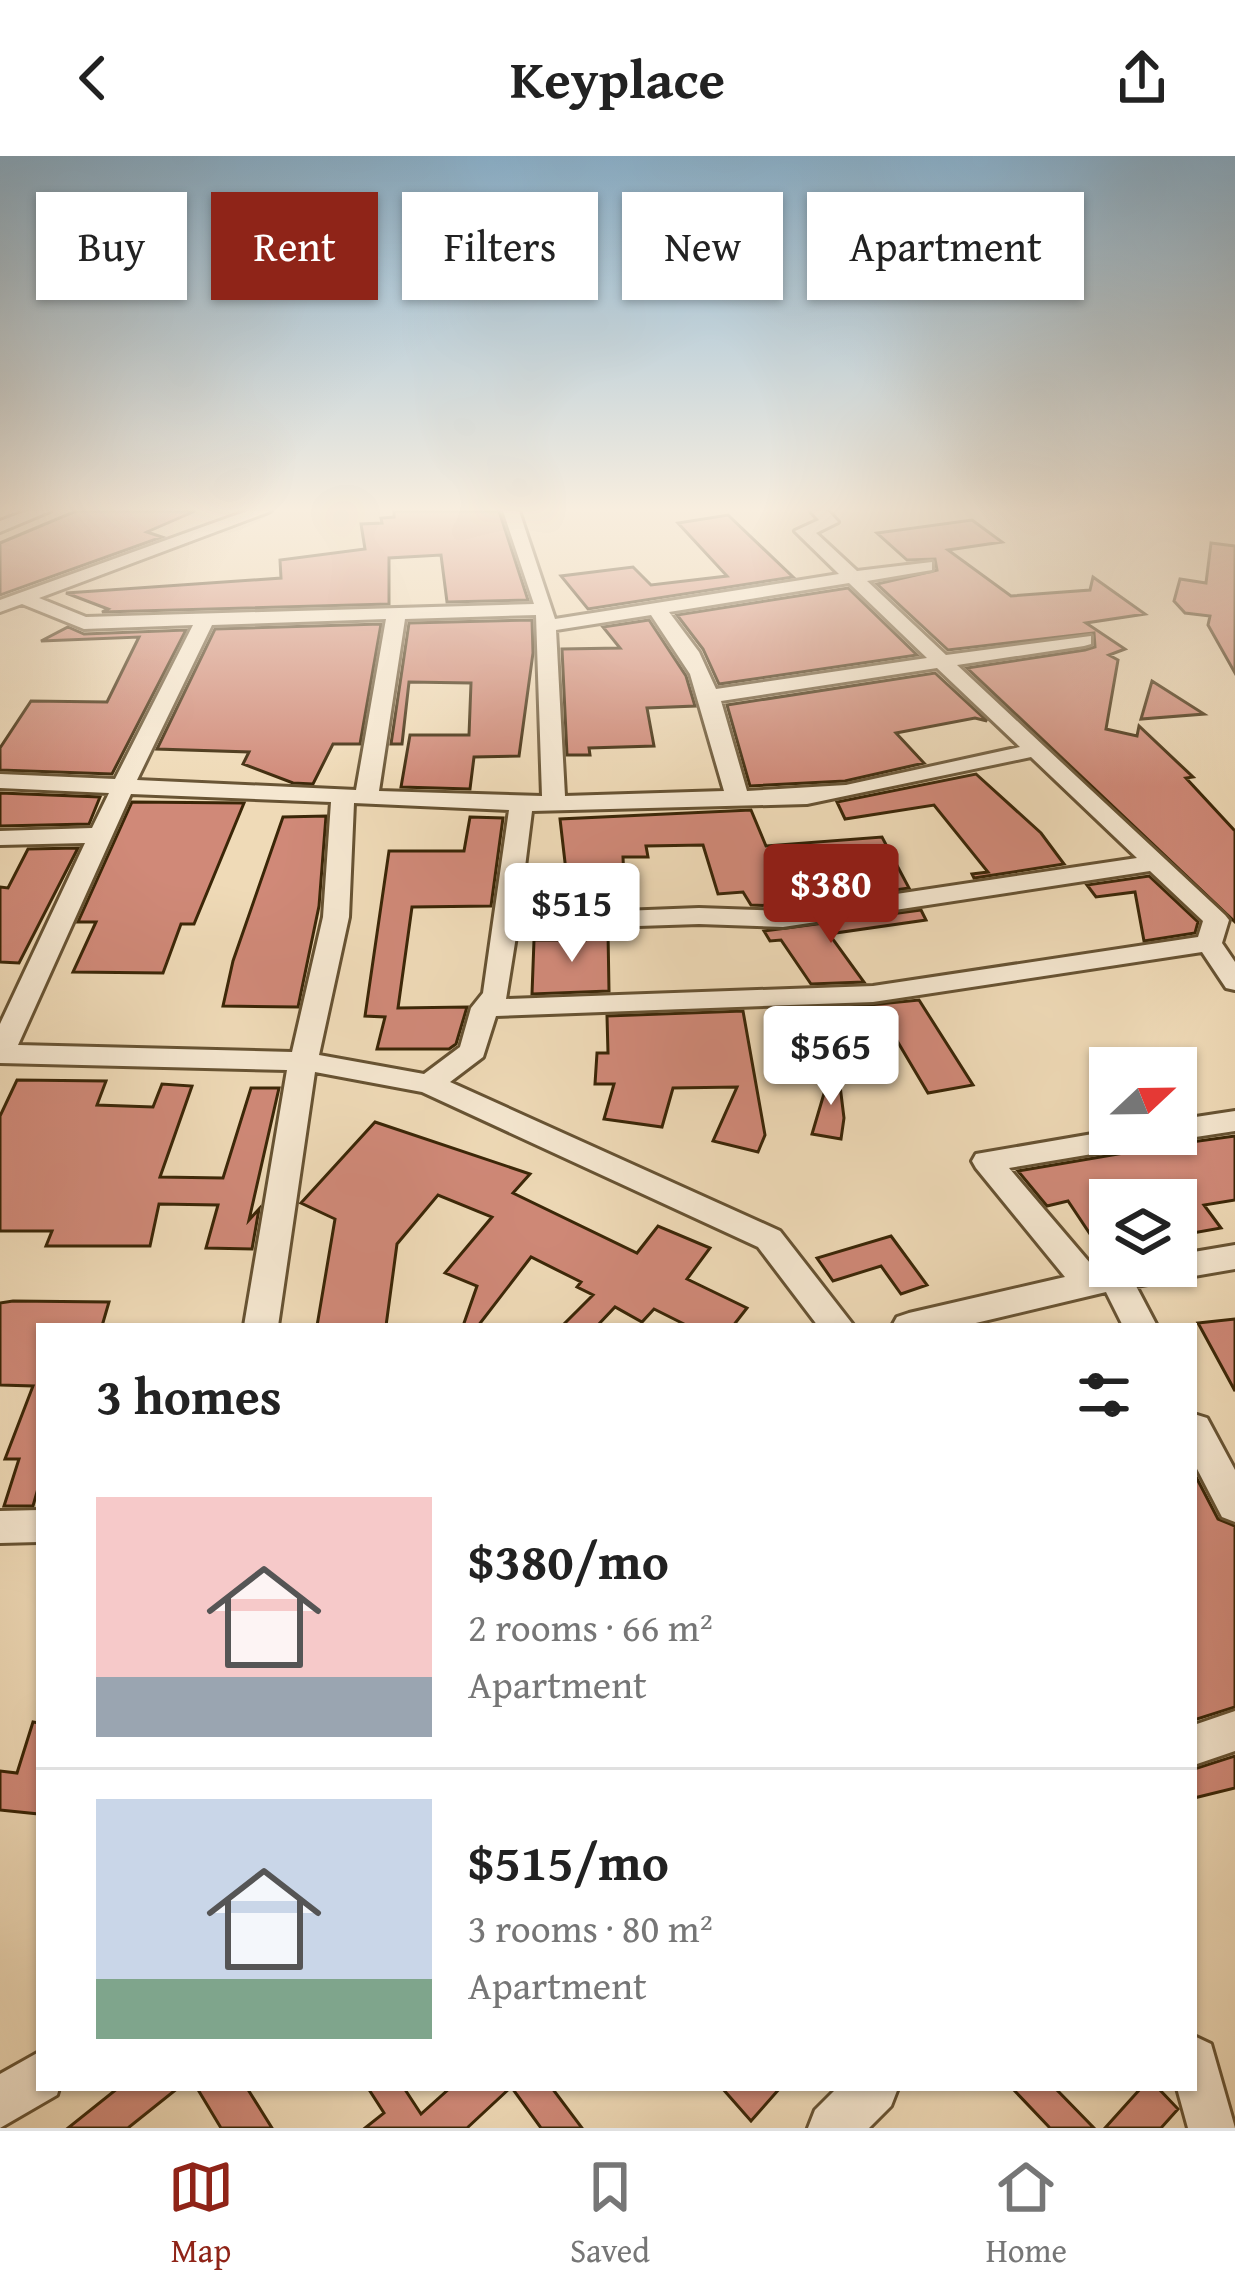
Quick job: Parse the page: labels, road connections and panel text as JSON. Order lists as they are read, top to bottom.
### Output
{
  "north": "right",
  "page": {
    "header": "Keyplace",
    "chip": [
      "Buy",
      "Rent",
      "Filters",
      "New",
      "Apartment"
    ],
    "price": ["$380", "$515", "$565"],
    "heading": "3 homes",
    "list": [
      {
        "name": "$380/mo",
        "note": "2 rooms · 66 m² · Apartment"
      },
      {
        "name": "$515/mo",
        "note": "3 rooms · 80 m² · Apartment"
      }
    ],
    "tabs": ["Map", "Saved", "Home"]
  }
}
